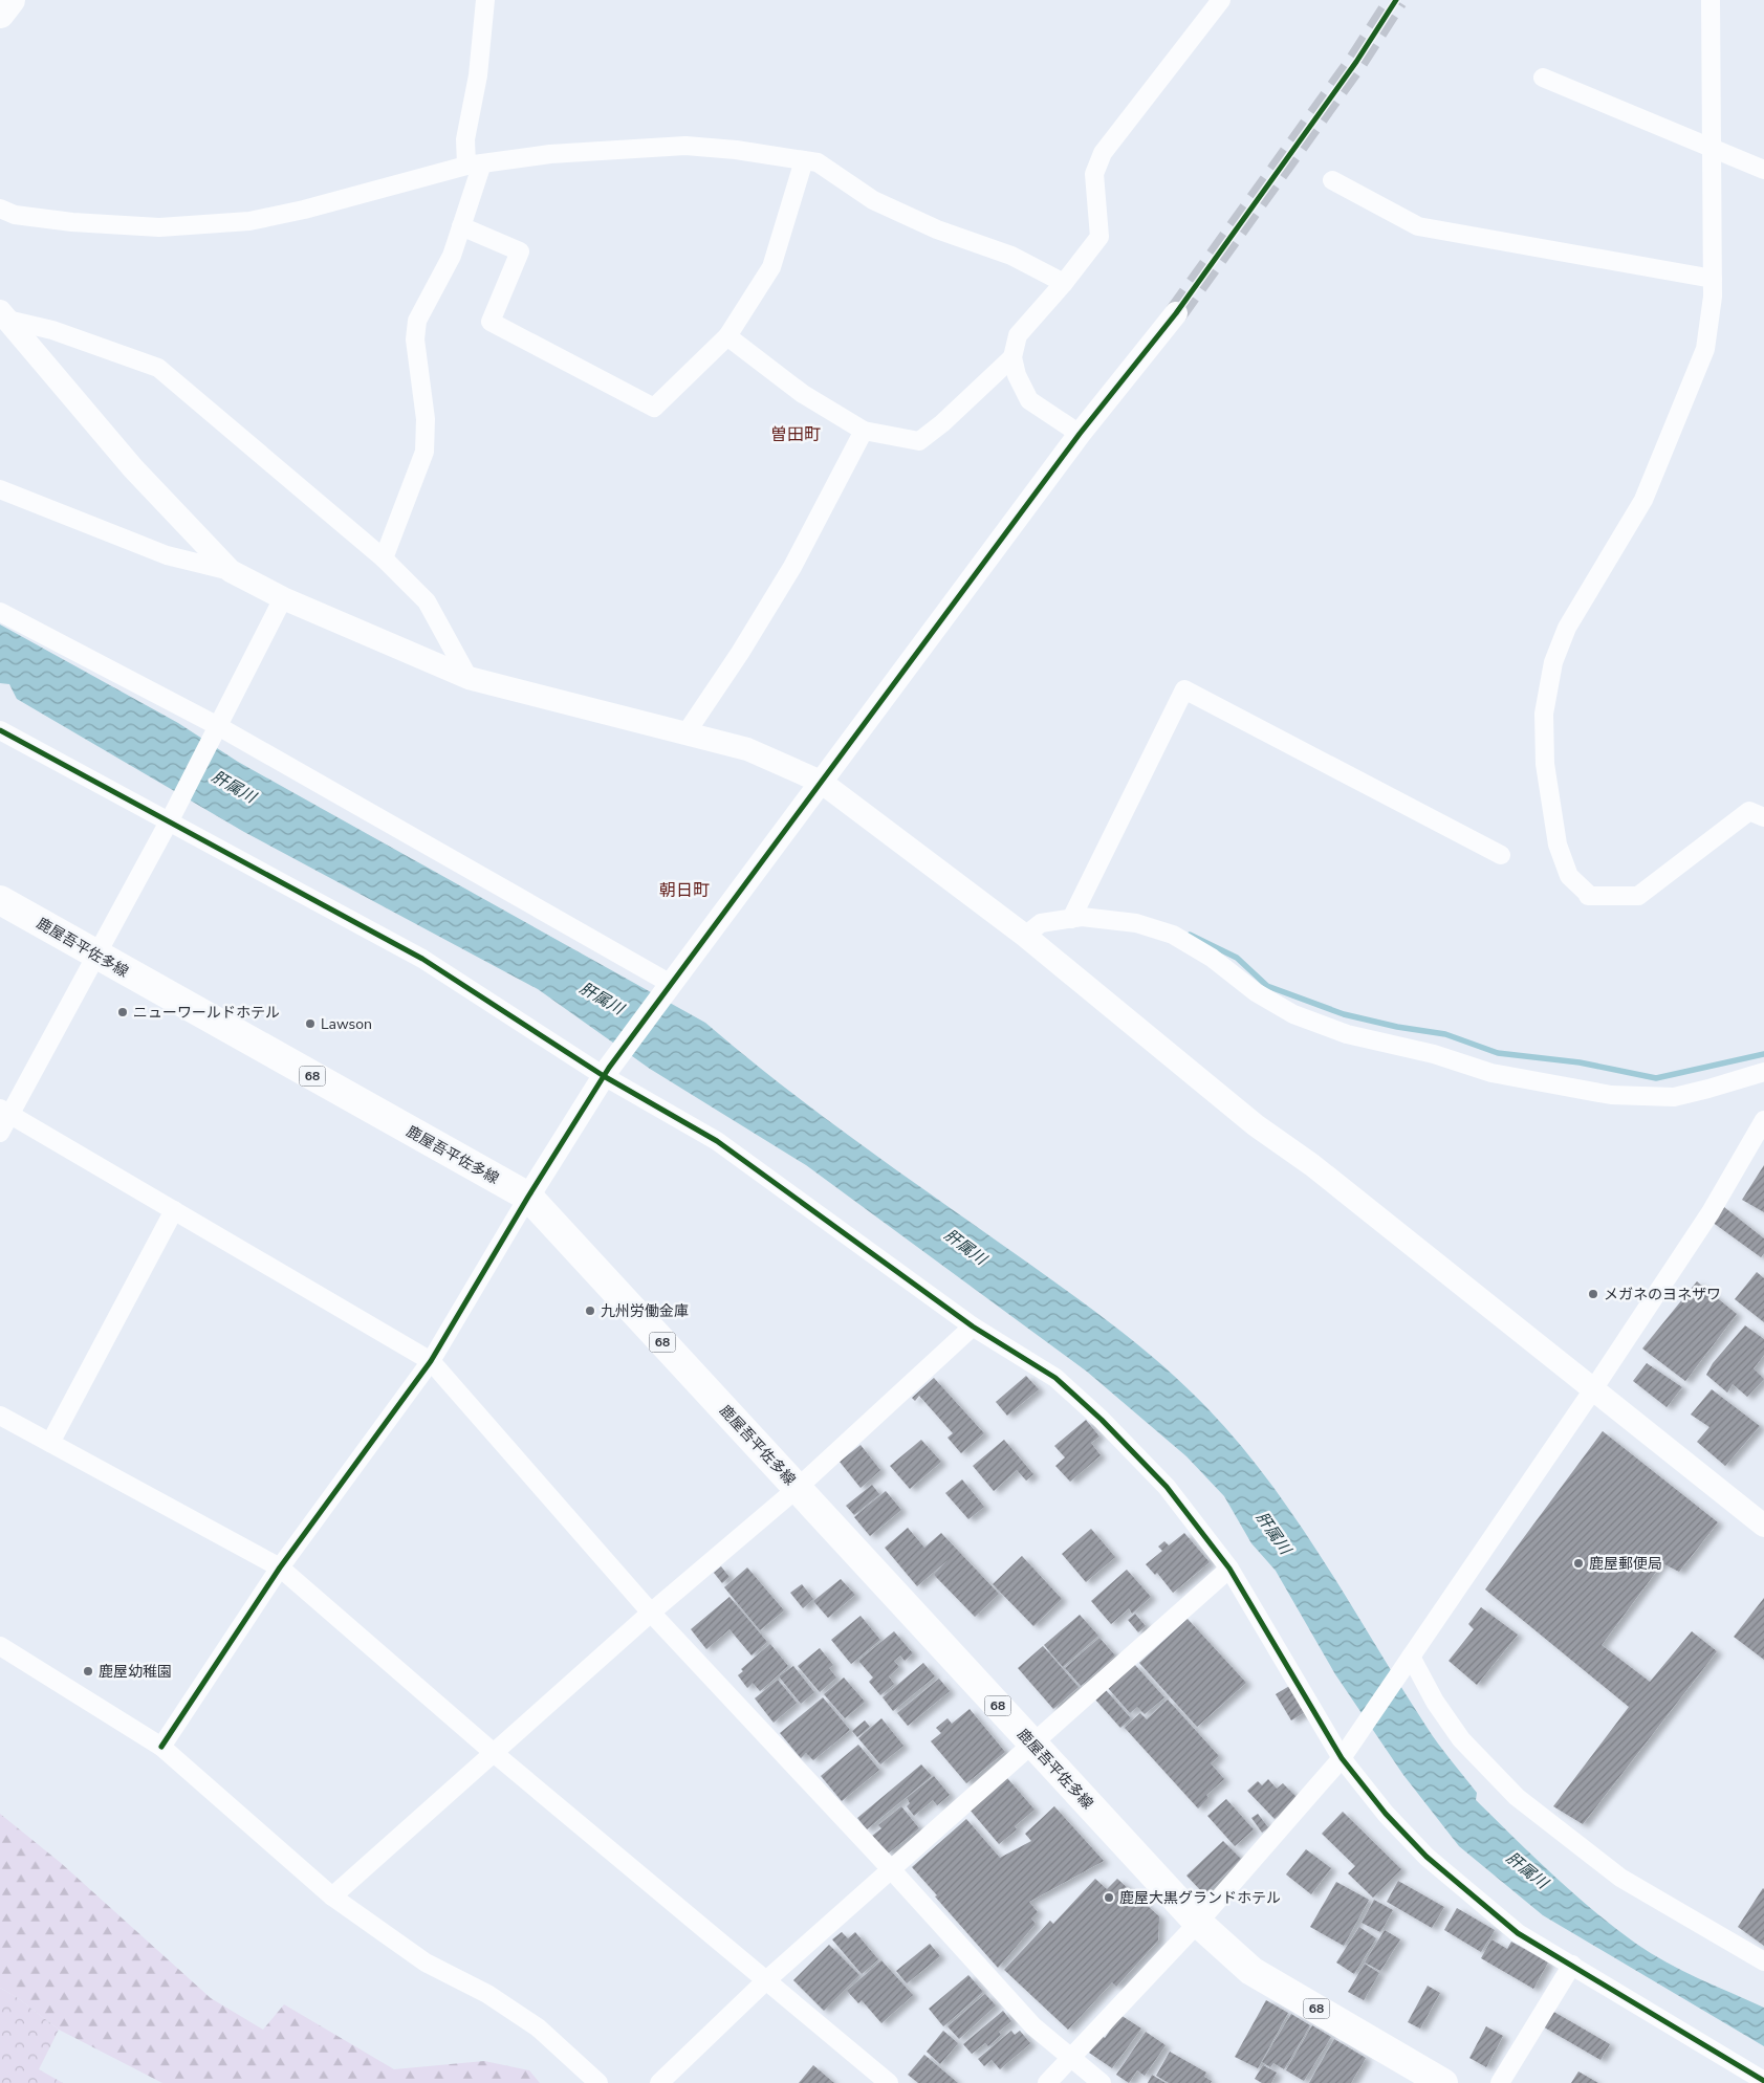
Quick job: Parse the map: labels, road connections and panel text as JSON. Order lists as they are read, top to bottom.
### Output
{
  "streets": {
    "main road": ["鹿屋吾平佐多線", "68"]
  },
  "districts": ["曽田町", "朝日町"],
  "water": ["肝属川"],
  "places": [
    "ニューワールドホテル",
    "Lawson",
    "メガネのヨネザワ",
    "九州労働金庫",
    "鹿屋郵便局",
    "鹿屋幼稚園",
    "鹿屋大黒グランドホテル"
  ]
}
